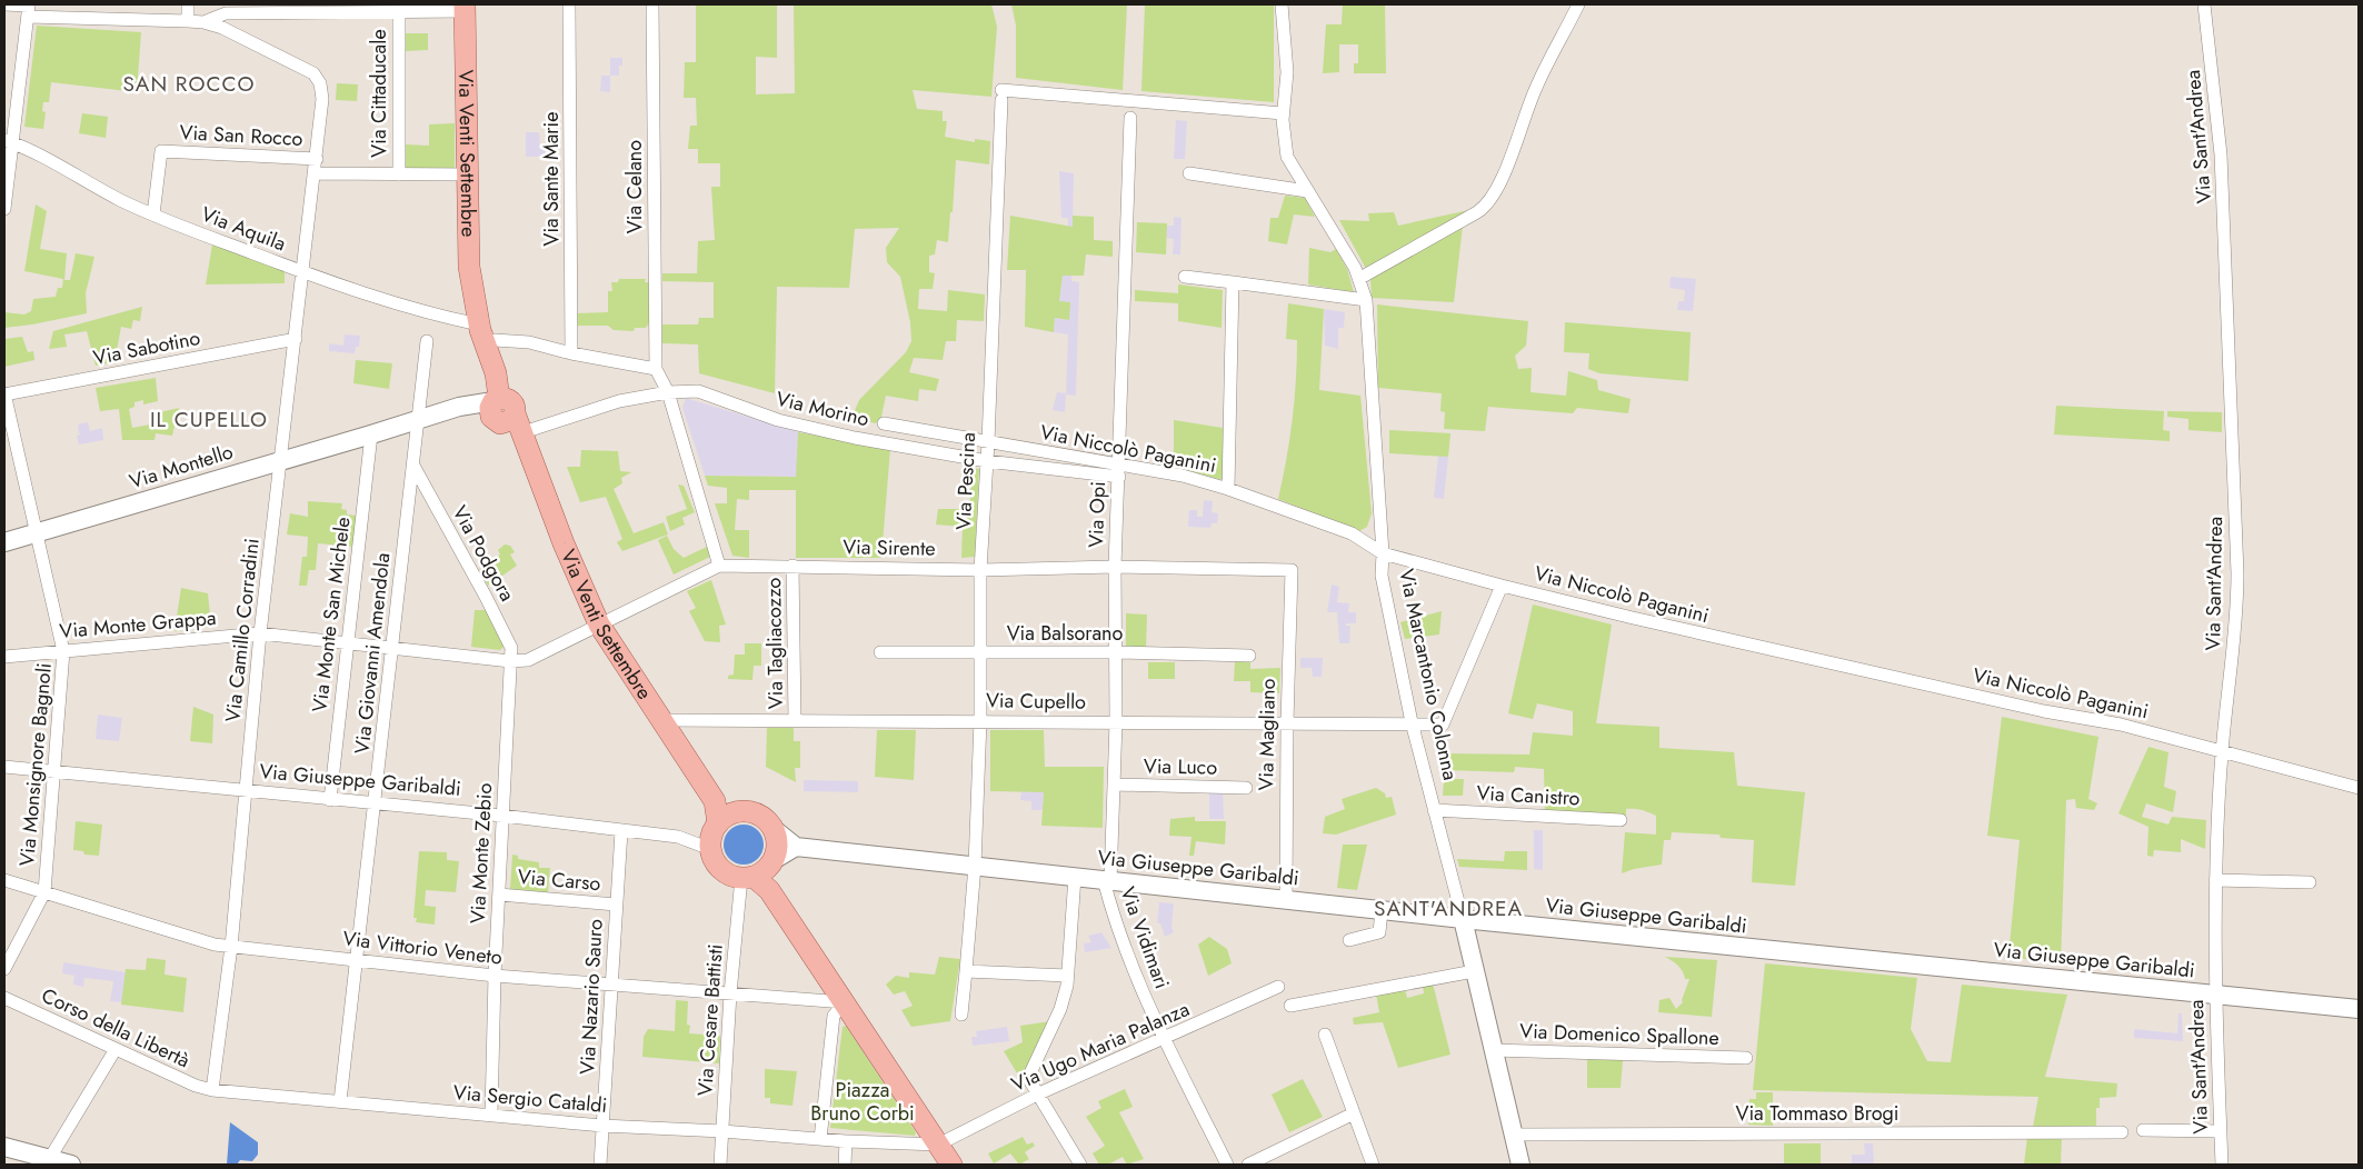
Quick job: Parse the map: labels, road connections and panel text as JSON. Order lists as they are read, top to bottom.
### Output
{
  "streets": {
    "main road": ["Via Venti Settembre"],
    "street": [
      "Via Cittaducale",
      "Via San Rocco",
      "Via Sant'Andrea",
      "Via Sante Marie",
      "Via Celano",
      "Via Aquila",
      "Via Sabotino",
      "Via Morino",
      "Via Niccolò Paganini",
      "Via Montello",
      "Via Pescina",
      "Via Opi",
      "Via Sirente",
      "Via Podgora",
      "Via Monte San Michele",
      "Via Monte Grappa",
      "Via Camillo Corradini",
      "Via Balsorano",
      "Via Tagliacozzo",
      "Via Giovanni Amendola",
      "Via Marcantonio Colonna",
      "Via Cupello",
      "Via Magliano",
      "Via Monsignore Bagnoli",
      "Via Luco",
      "Via Giuseppe Garibaldi",
      "Via Canistro",
      "Via Monte Zebio",
      "Via Carso",
      "Via Vidimari",
      "Via Vittorio Veneto",
      "Via Nazario Sauro",
      "Via Cesare Battisti",
      "Corso della Libertà",
      "Via Domenico Spallone",
      "Via Ugo Maria Palanza",
      "Via Sergio Cataldi",
      "Via Tommaso Brogi"
    ]
  },
  "crossings": [
    ["Via San Rocco", "Via Aquila"],
    ["Via San Rocco", "Via Camillo Corradini"],
    ["Via Sant'Andrea", "Via Niccolò Paganini"],
    ["Via Sant'Andrea", "Via Giuseppe Garibaldi"],
    ["Via Venti Settembre", "Via Aquila"],
    ["Via Venti Settembre", "Via Morino"],
    ["Via Venti Settembre", "Via Montello"],
    ["Via Venti Settembre", "Via Sirente"],
    ["Via Venti Settembre", "Via Monte Grappa"],
    ["Via Venti Settembre", "Via Cupello"],
    ["Via Venti Settembre", "Via Giuseppe Garibaldi"],
    ["Via Venti Settembre", "Via Cesare Battisti"],
    ["Via Aquila", "Via Camillo Corradini"],
    ["Via Sabotino", "Via Camillo Corradini"],
    ["Via Sabotino", "Via Monsignore Bagnoli"],
    ["Via Morino", "Via Niccolò Paganini"],
    ["Via Morino", "Via Montello"],
    ["Via Morino", "Via Pescina"],
    ["Via Morino", "Via Opi"],
    ["Via Niccolò Paganini", "Via Pescina"],
    ["Via Niccolò Paganini", "Via Opi"],
    ["Via Niccolò Paganini", "Via Marcantonio Colonna"],
    ["Via Niccolò Paganini", "Via Cupello"],
    ["Via Montello", "Via Monte San Michele"],
    ["Via Montello", "Via Camillo Corradini"],
    ["Via Montello", "Via Giovanni Amendola"],
    ["Via Montello", "Via Monsignore Bagnoli"],
    ["Via Pescina", "Via Sirente"],
    ["Via Pescina", "Via Balsorano"],
    ["Via Pescina", "Via Marcantonio Colonna"],
    ["Via Pescina", "Via Cupello"],
    ["Via Pescina", "Via Giuseppe Garibaldi"],
    ["Via Opi", "Via Sirente"],
    ["Via Opi", "Via Balsorano"],
    ["Via Opi", "Via Cupello"],
    ["Via Opi", "Via Luco"],
    ["Via Opi", "Via Giuseppe Garibaldi"],
    ["Via Opi", "Via Vidimari"],
    ["Via Sirente", "Via Monte Grappa"],
    ["Via Sirente", "Via Tagliacozzo"],
    ["Via Sirente", "Via Magliano"],
    ["Via Podgora", "Via Monte Grappa"],
    ["Via Podgora", "Via Giovanni Amendola"],
    ["Via Podgora", "Via Monte Zebio"],
    ["Via Monte San Michele", "Via Monte Grappa"],
    ["Via Monte San Michele", "Via Giuseppe Garibaldi"],
    ["Via Monte Grappa", "Via Camillo Corradini"],
    ["Via Monte Grappa", "Via Giovanni Amendola"],
    ["Via Monte Grappa", "Via Monsignore Bagnoli"],
    ["Via Monte Grappa", "Via Monte Zebio"],
    ["Via Camillo Corradini", "Via Giuseppe Garibaldi"],
    ["Via Camillo Corradini", "Via Vittorio Veneto"],
    ["Via Camillo Corradini", "Corso della Libertà"],
    ["Via Camillo Corradini", "Via Sergio Cataldi"],
    ["Via Tagliacozzo", "Via Cupello"],
    ["Via Giovanni Amendola", "Via Giuseppe Garibaldi"],
    ["Via Giovanni Amendola", "Via Vittorio Veneto"],
    ["Via Giovanni Amendola", "Via Sergio Cataldi"],
    ["Via Marcantonio Colonna", "Via Cupello"],
    ["Via Marcantonio Colonna", "Via Giuseppe Garibaldi"],
    ["Via Marcantonio Colonna", "Via Canistro"],
    ["Via Marcantonio Colonna", "Via Domenico Spallone"],
    ["Via Marcantonio Colonna", "Via Tommaso Brogi"],
    ["Via Cupello", "Via Magliano"],
    ["Via Magliano", "Via Giuseppe Garibaldi"],
    ["Via Monsignore Bagnoli", "Via Giuseppe Garibaldi"],
    ["Via Monsignore Bagnoli", "Via Vittorio Veneto"],
    ["Via Giuseppe Garibaldi", "Via Monte Zebio"],
    ["Via Giuseppe Garibaldi", "Via Vidimari"],
    ["Via Giuseppe Garibaldi", "Via Nazario Sauro"],
    ["Via Giuseppe Garibaldi", "Via Cesare Battisti"],
    ["Via Monte Zebio", "Via Carso"],
    ["Via Monte Zebio", "Via Vittorio Veneto"],
    ["Via Monte Zebio", "Via Sergio Cataldi"],
    ["Via Carso", "Via Nazario Sauro"],
    ["Via Vidimari", "Via Ugo Maria Palanza"],
    ["Via Vittorio Veneto", "Via Nazario Sauro"],
    ["Via Vittorio Veneto", "Via Cesare Battisti"],
    ["Via Nazario Sauro", "Via Sergio Cataldi"],
    ["Via Cesare Battisti", "Via Sergio Cataldi"],
    ["Corso della Libertà", "Via Sergio Cataldi"]
  ],
  "districts": ["SAN ROCCO", "IL CUPELLO", "SANT'ANDREA"],
  "parks": ["Piazza Bruno Corbi"]
}
